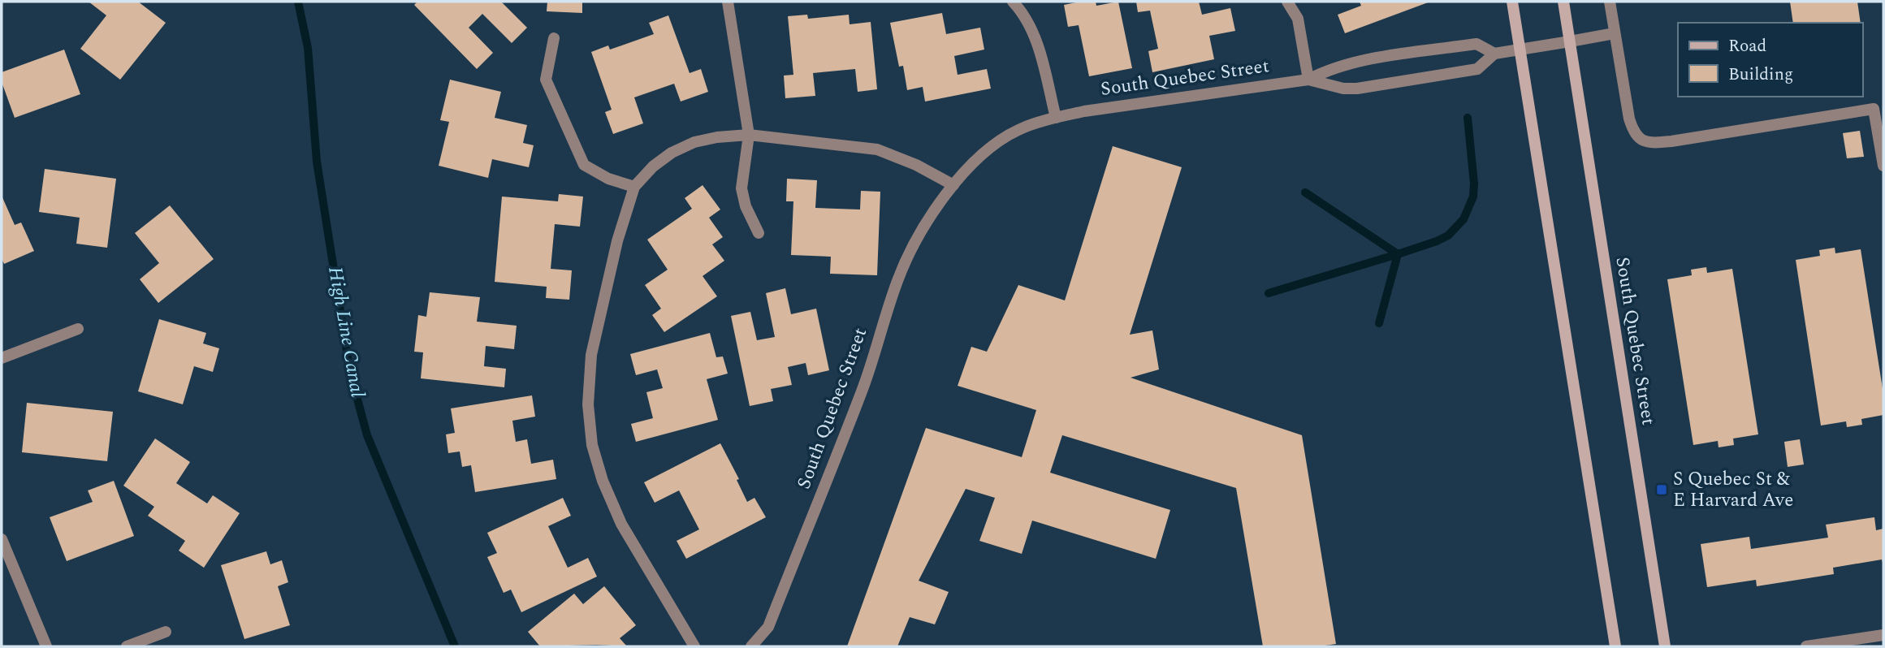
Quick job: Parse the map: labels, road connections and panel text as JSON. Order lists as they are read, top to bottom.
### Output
{
  "streets": {
    "main road": ["South Quebec Street"]
  },
  "water": ["High Line Canal"],
  "places": {
    "transit": ["S Quebec St & E Harvard Ave"]
  },
  "legend": ["Road", "Building"]
}
